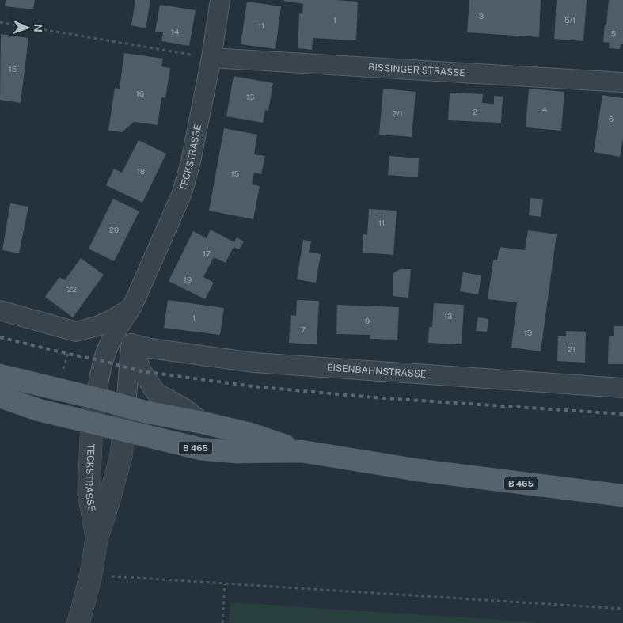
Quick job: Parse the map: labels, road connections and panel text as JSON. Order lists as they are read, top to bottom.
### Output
{
  "streets": {
    "main road": ["B 465"],
    "street": ["BISSINGER STRASSE", "TECKSTRASSE", "EISENBAHNSTRASSE"]
  },
  "crossings": [
    ["BISSINGER STRASSE", "TECKSTRASSE"],
    ["TECKSTRASSE", "EISENBAHNSTRASSE"],
    ["TECKSTRASSE", "B 465"]
  ],
  "house_numbers": [
    "3",
    "1",
    "5/1",
    "11",
    "14",
    "5",
    "15",
    "16",
    "13",
    "4",
    "2",
    "2/1",
    "6",
    "18",
    "15",
    "11",
    "20",
    "17",
    "19",
    "22",
    "13",
    "1",
    "9",
    "7",
    "15",
    "21"
  ],
  "north": "right"
}
